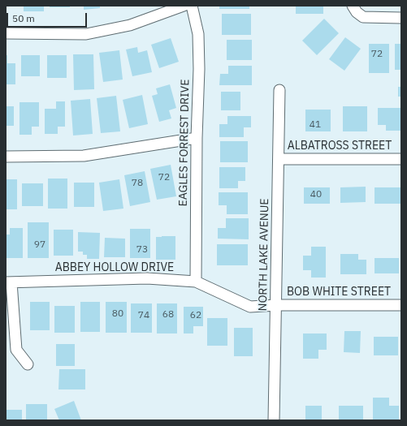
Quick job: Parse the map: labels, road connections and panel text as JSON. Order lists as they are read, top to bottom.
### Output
{
  "streets": {
    "street": [
      "EAGLES FORREST DRIVE",
      "ALBATROSS STREET",
      "NORTH LAKE AVENUE",
      "ABBEY HOLLOW DRIVE",
      "BOB WHITE STREET"
    ]
  },
  "crossings": [
    ["EAGLES FORREST DRIVE", "ABBEY HOLLOW DRIVE"],
    ["ALBATROSS STREET", "NORTH LAKE AVENUE"],
    ["NORTH LAKE AVENUE", "ABBEY HOLLOW DRIVE"],
    ["NORTH LAKE AVENUE", "BOB WHITE STREET"],
    ["ABBEY HOLLOW DRIVE", "BOB WHITE STREET"]
  ],
  "house_numbers": [
    "72",
    "41",
    "72",
    "78",
    "40",
    "97",
    "73",
    "80",
    "68",
    "74",
    "62"
  ],
  "scale_bar": "50 m"
}
